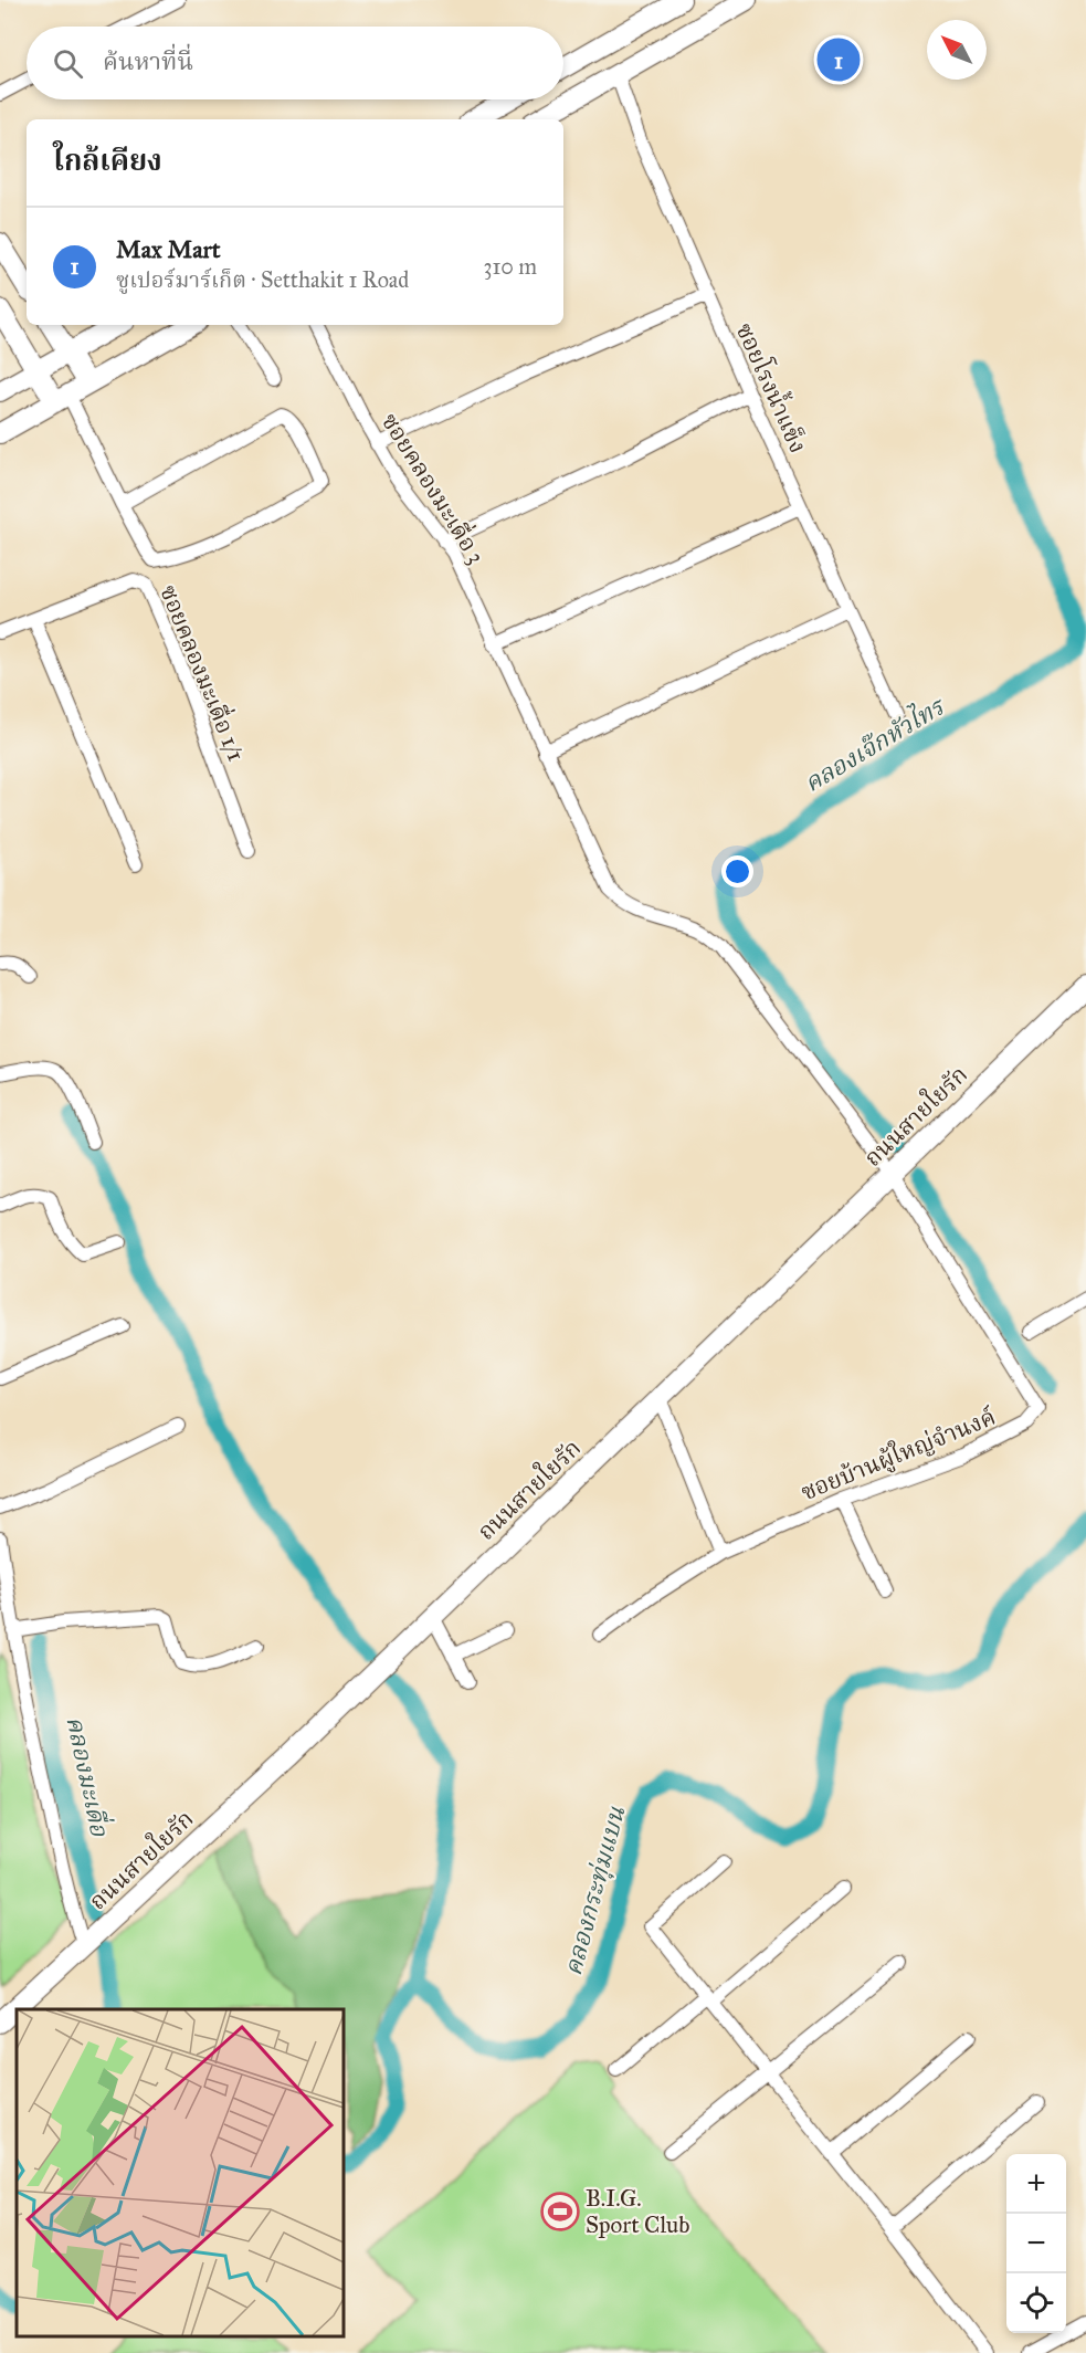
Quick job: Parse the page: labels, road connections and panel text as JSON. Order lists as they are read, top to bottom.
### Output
{
  "streets": {
    "street": [
      "ซอยโรงน้ำแข็ง",
      "ซอยคลองมะเดื่อ 3",
      "ซอยคลองมะเดื่อ 1/1",
      "ถนนสายใยรัก",
      "ซอยบ้านผู้ใหญ่จำนงค์"
    ]
  },
  "crossings": [
    ["ซอยคลองมะเดื่อ 3", "ถนนสายใยรัก"],
    ["ซอยคลองมะเดื่อ 3", "ซอยบ้านผู้ใหญ่จำนงค์"],
    ["ถนนสายใยรัก", "ซอยบ้านผู้ใหญ่จำนงค์"]
  ],
  "water": ["คลองเจ๊กหัวไทร", "คลองมะเดื่อ", "คลองกระทุ่มแบน"],
  "places": {
    "sports": ["B.I.G. Sport Club"]
  },
  "north": "top left",
  "page": {
    "search": "ค้นหาที่นี่",
    "pins": "1",
    "heading": "ใกล้เคียง",
    "list": [
      {
        "mark": "1",
        "name": "Max Mart",
        "note": "ซูเปอร์มาร์เก็ต · Setthakit 1 Road",
        "value": "310 m"
      }
    ],
    "map_buttons": ["+", "−"]
  }
}
